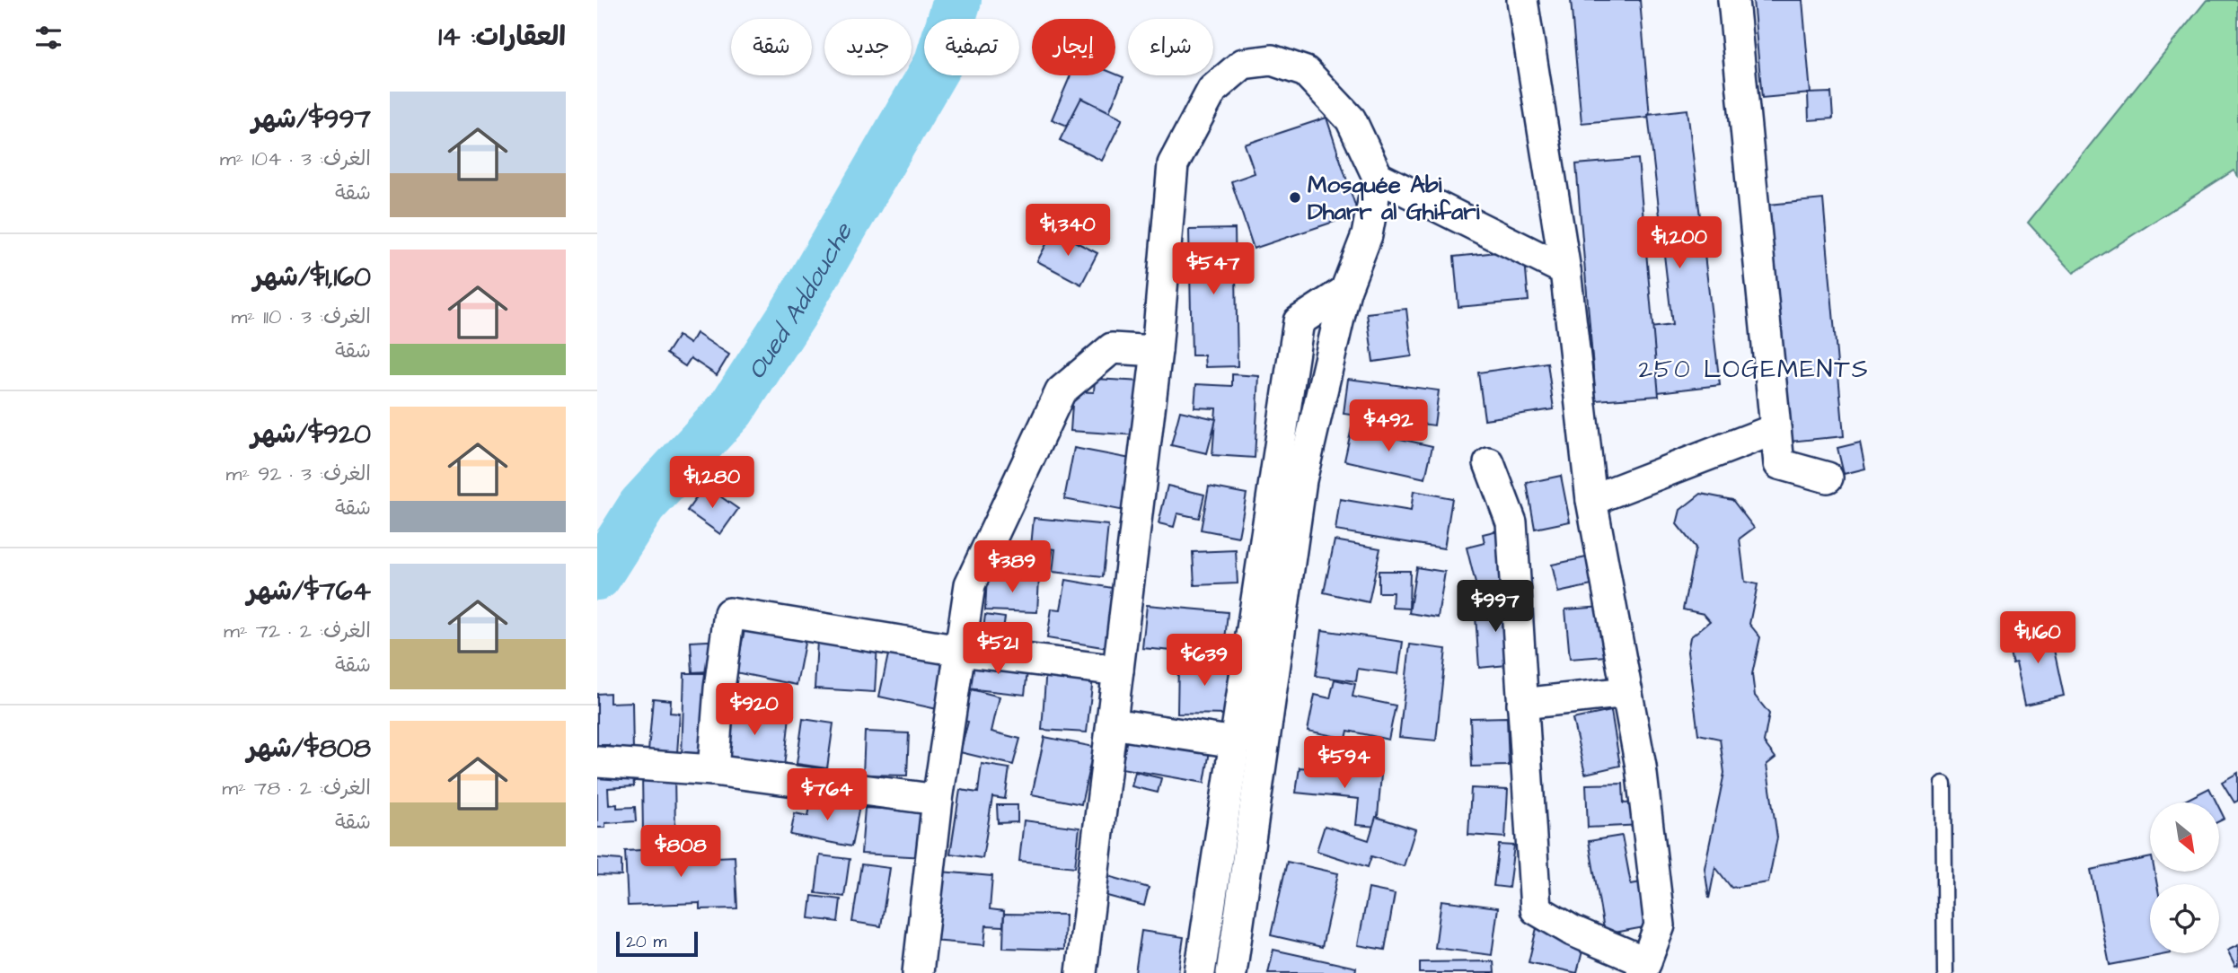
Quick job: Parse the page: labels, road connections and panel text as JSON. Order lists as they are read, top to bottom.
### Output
{
  "districts": ["250 LOGEMENTS"],
  "water": ["Oued Addouche"],
  "places": ["Mosquée Abi Dharr al Ghifari"],
  "scale_bar": "20 m",
  "north": "bottom right",
  "page": {
    "heading": "العقارات: 14",
    "chip": [
      "شراء",
      "إيجار",
      "تصفية",
      "جديد",
      "شقة"
    ],
    "list": [
      {
        "name": "$997/شهر",
        "note": "الغرف: 3 · 104 m² · شقة"
      },
      {
        "name": "$1,160/شهر",
        "note": "الغرف: 3 · 110 m² · شقة"
      },
      {
        "name": "$920/شهر",
        "note": "الغرف: 3 · 92 m² · شقة"
      },
      {
        "name": "$764/شهر",
        "note": "الغرف: 2 · 72 m² · شقة"
      },
      {
        "name": "$808/شهر",
        "note": "الغرف: 2 · 78 m² · شقة"
      }
    ],
    "price": [
      "$1,340",
      "$1,200",
      "$547",
      "$492",
      "$1,280",
      "$389",
      "$997",
      "$1,160",
      "$521",
      "$639",
      "$920",
      "$594",
      "$764",
      "$808"
    ],
    "scale": "20 m"
  }
}
